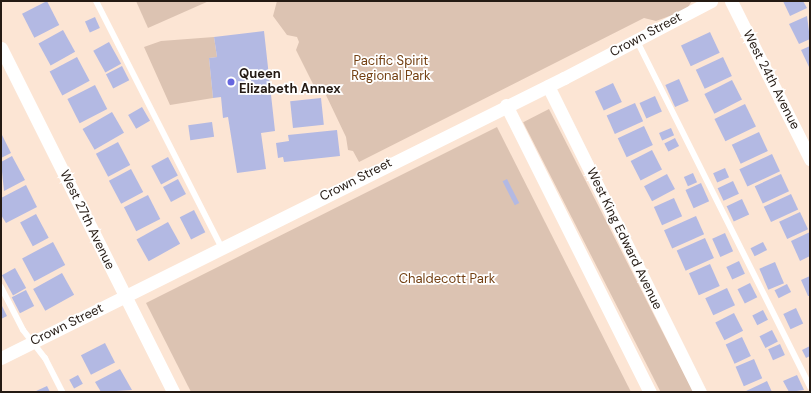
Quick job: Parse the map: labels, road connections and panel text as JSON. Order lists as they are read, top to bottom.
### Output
{
  "streets": {
    "street": [
      "Crown Street",
      "West 24th Avenue",
      "West 27th Avenue",
      "West King Edward Avenue"
    ]
  },
  "crossings": [
    ["Crown Street", "West 27th Avenue"],
    ["Crown Street", "West King Edward Avenue"]
  ],
  "parks": ["Pacific Spirit Regional Park", "Chaldecott Park"],
  "places": ["Queen Elizabeth Annex"]
}
